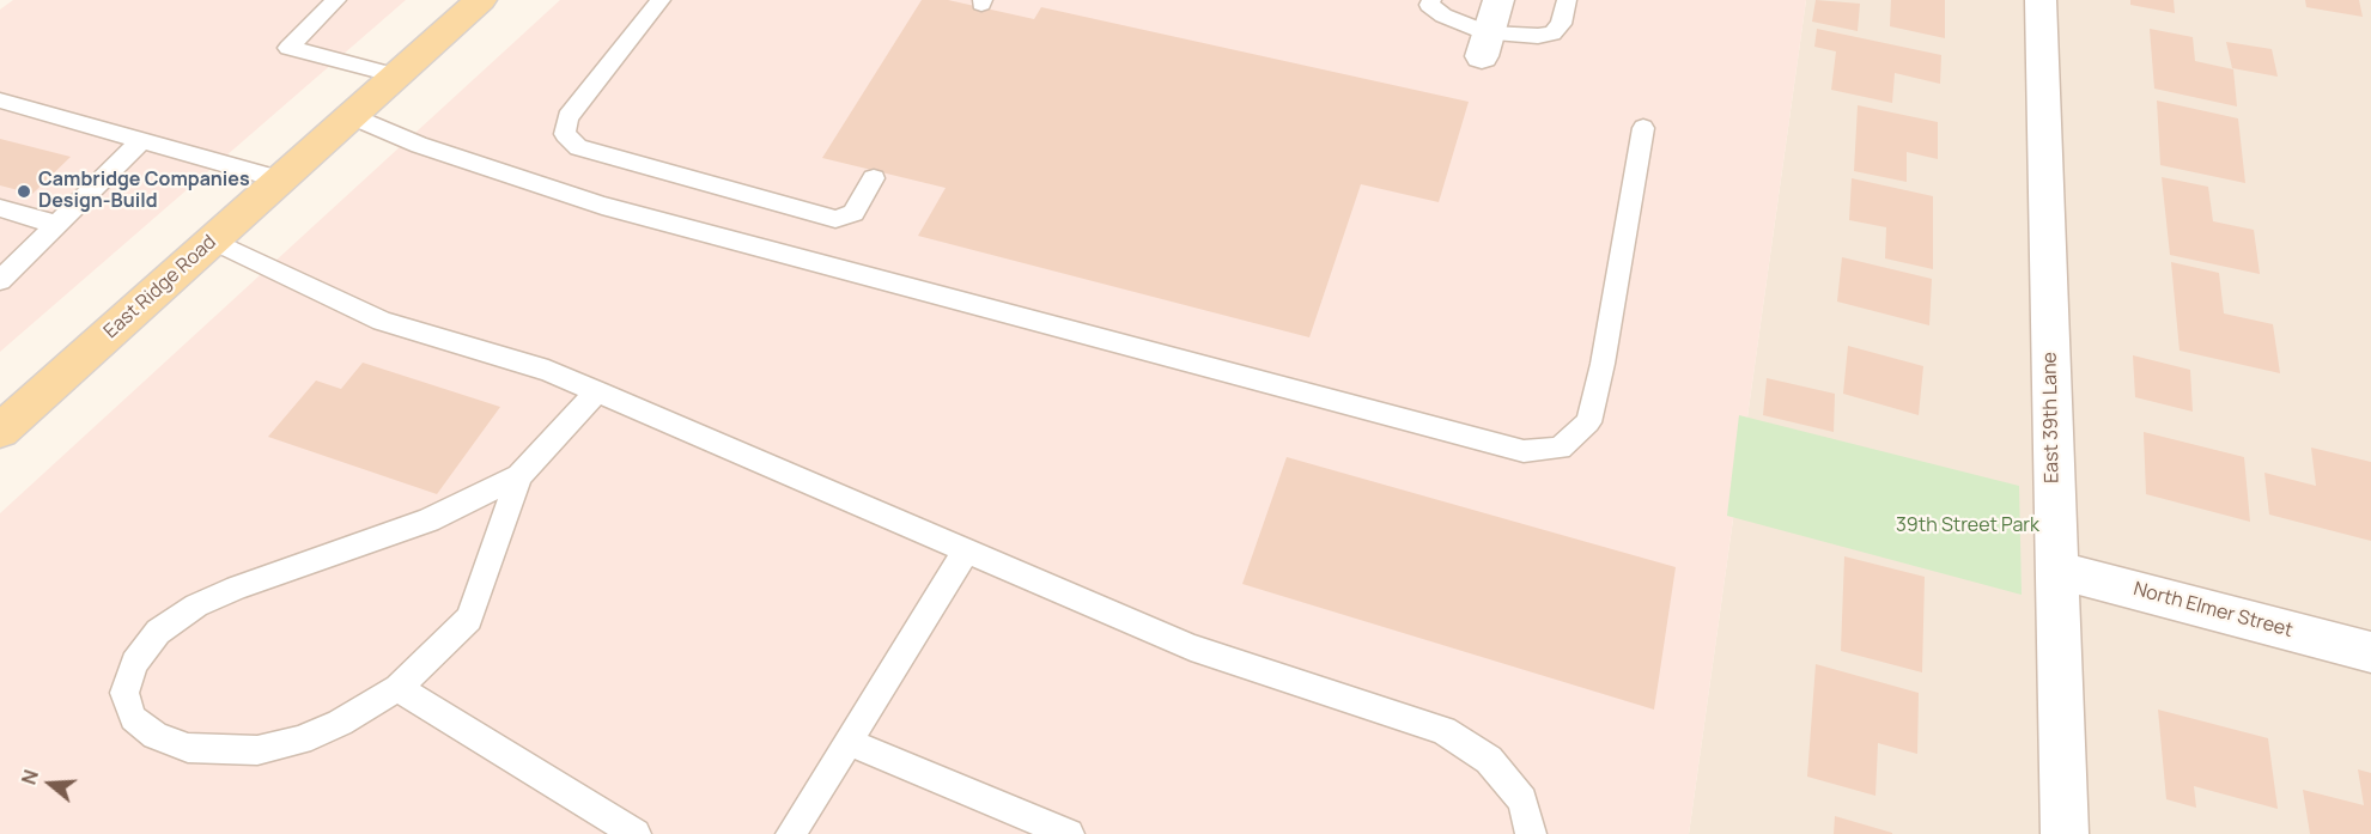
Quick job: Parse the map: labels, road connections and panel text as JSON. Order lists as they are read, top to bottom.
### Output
{
  "streets": {
    "main road": ["East Ridge Road"],
    "street": ["East 39th Lane", "North Elmer Street"]
  },
  "crossings": [
    ["East 39th Lane", "North Elmer Street"]
  ],
  "parks": ["39th Street Park"],
  "places": ["Cambridge Companies Design-Build"],
  "north": "left"
}
